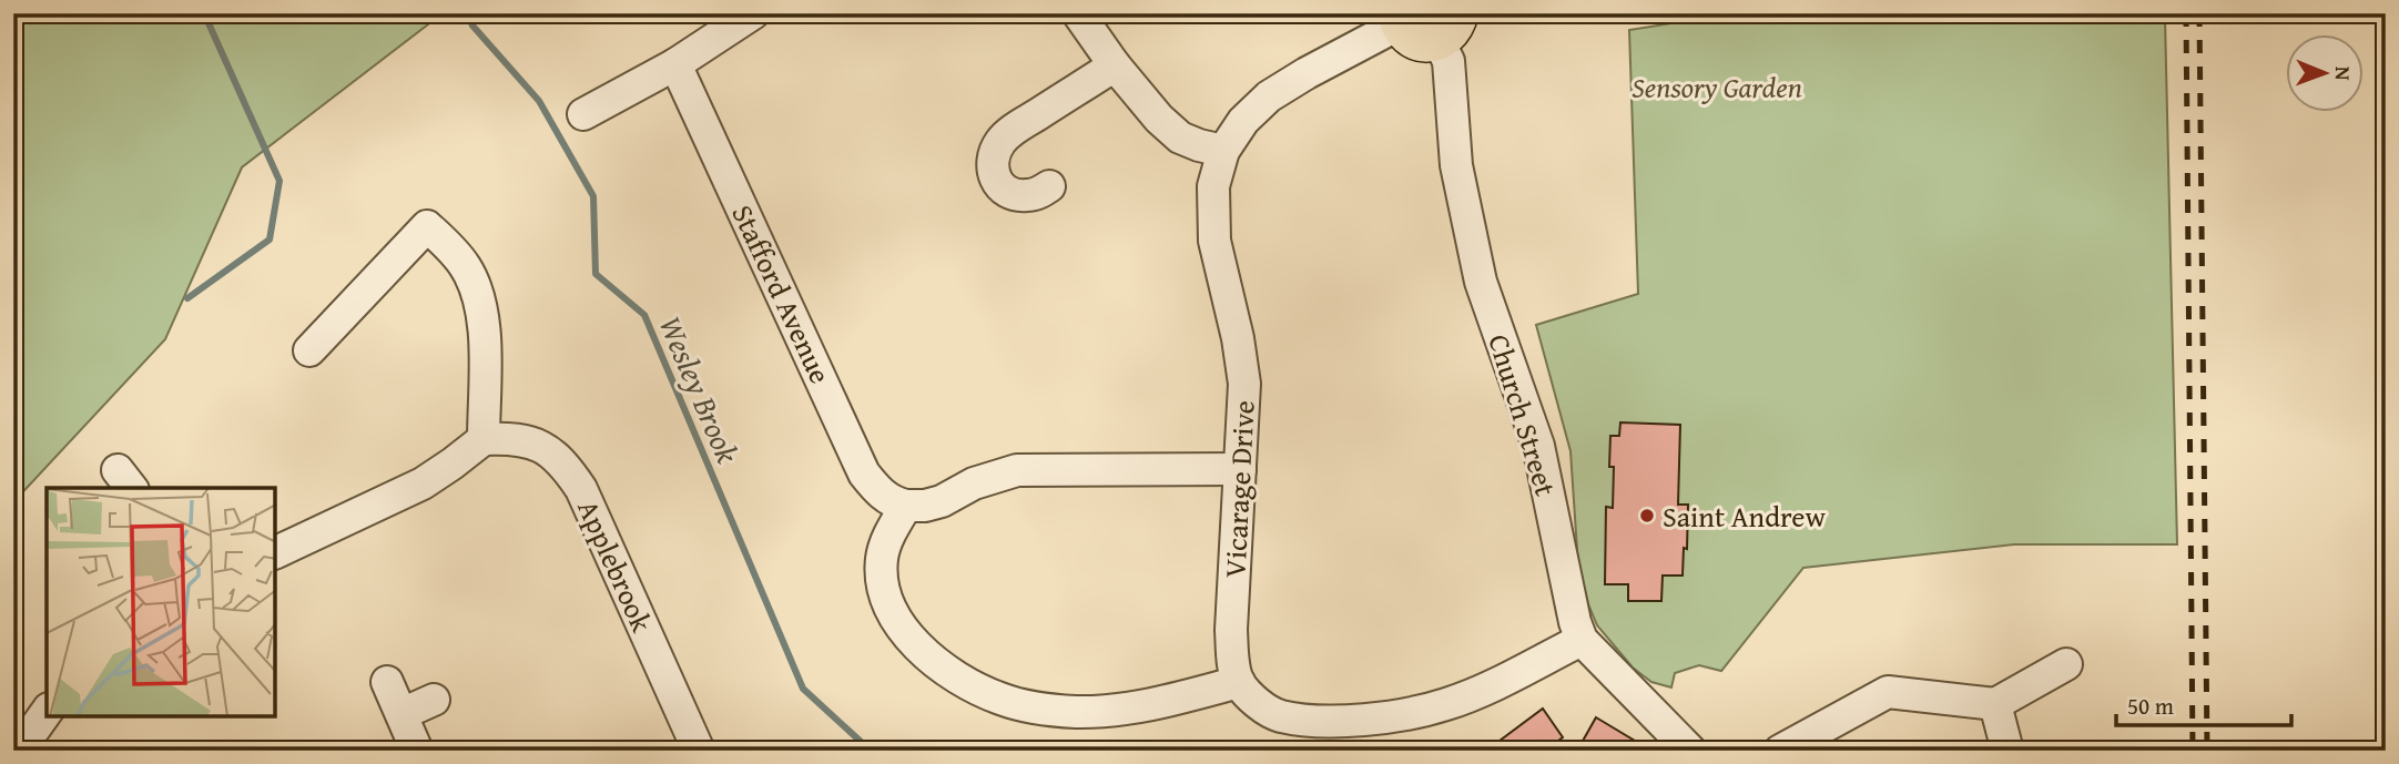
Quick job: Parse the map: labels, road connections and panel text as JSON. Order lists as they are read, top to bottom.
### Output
{
  "streets": {
    "street": [
      "Stafford Avenue",
      "Church Street",
      "Vicarage Drive",
      "Applebrook"
    ]
  },
  "crossings": [
    ["Church Street", "Vicarage Drive"]
  ],
  "water": ["Wesley Brook"],
  "parks": ["Sensory Garden"],
  "places": ["Saint Andrew"],
  "scale_bar": "50 m",
  "north": "right"
}
